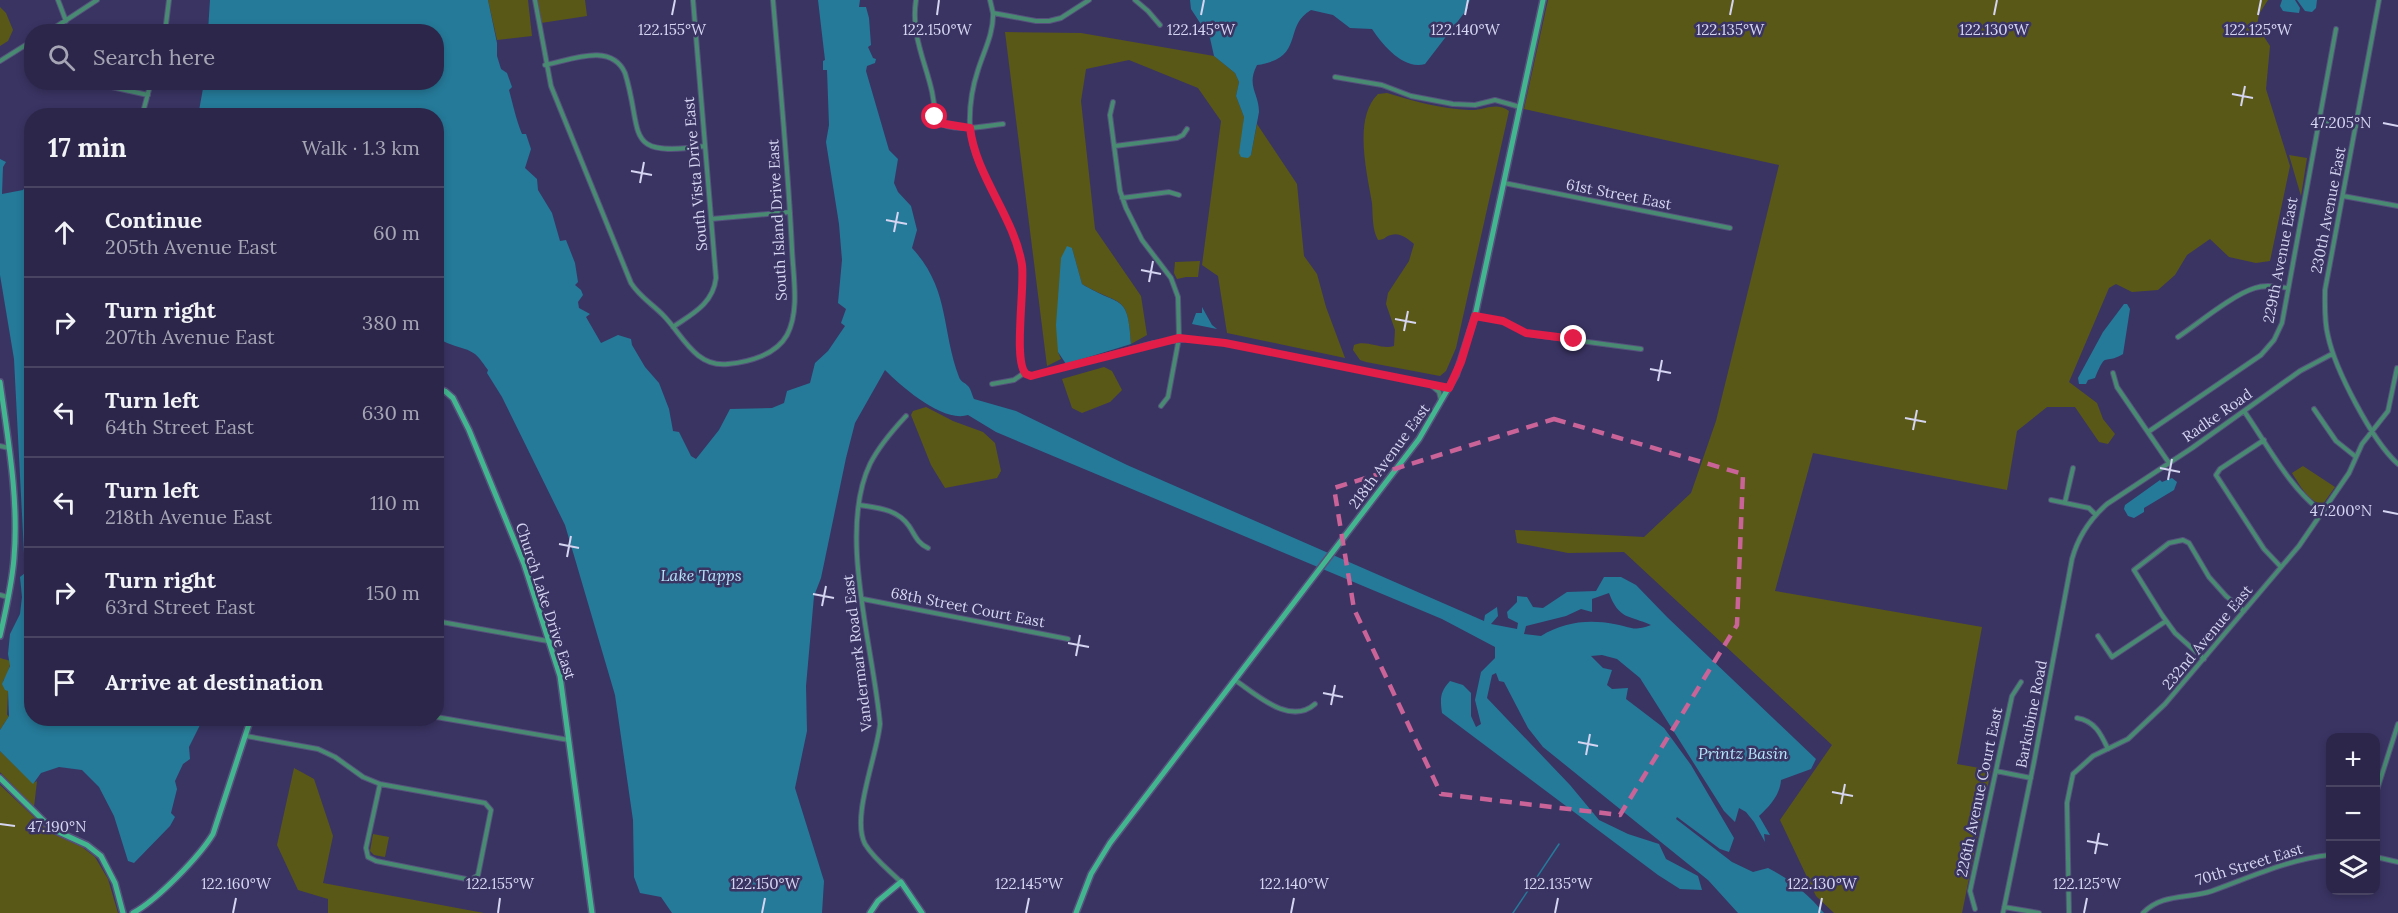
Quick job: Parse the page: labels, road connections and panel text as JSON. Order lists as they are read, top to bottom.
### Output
{
  "streets": {
    "street": [
      "South Vista Drive East",
      "61st Street East",
      "230th Avenue East",
      "South Island Drive East",
      "229th Avenue East",
      "Radke Road",
      "218th Avenue East",
      "Church Lake Drive East",
      "68th Street Court East",
      "232nd Avenue East",
      "Vandermark Road East",
      "Barkubine Road",
      "226th Avenue Court East",
      "70th Street East"
    ]
  },
  "crossings": [
    ["South Vista Drive East", "South Island Drive East"],
    ["61st Street East", "218th Avenue East"],
    ["230th Avenue East", "Radke Road"],
    ["230th Avenue East", "232nd Avenue East"],
    ["Radke Road", "Barkubine Road"],
    ["68th Street Court East", "Vandermark Road East"]
  ],
  "water": ["Lake Tapps", "Printz Basin"],
  "page": {
    "search": "Search here",
    "heading": ["17 min", "Walk · 1.3 km"],
    "list": [
      ["Continue", "205th Avenue East", "60 m"],
      ["Turn right", "207th Avenue East", "380 m"],
      ["Turn left", "64th Street East", "630 m"],
      ["Turn left", "218th Avenue East", "110 m"],
      ["Turn right", "63rd Street East", "150 m"],
      "Arrive at destination"
    ],
    "map_buttons": ["+", "−"]
  },
  "coordinates": [
    "122.155°W",
    "122.150°W",
    "122.145°W",
    "122.140°W",
    "122.135°W",
    "122.130°W",
    "122.125°W",
    "47.205°N",
    "47.200°N",
    "47.190°N",
    "122.160°W"
  ]
}
